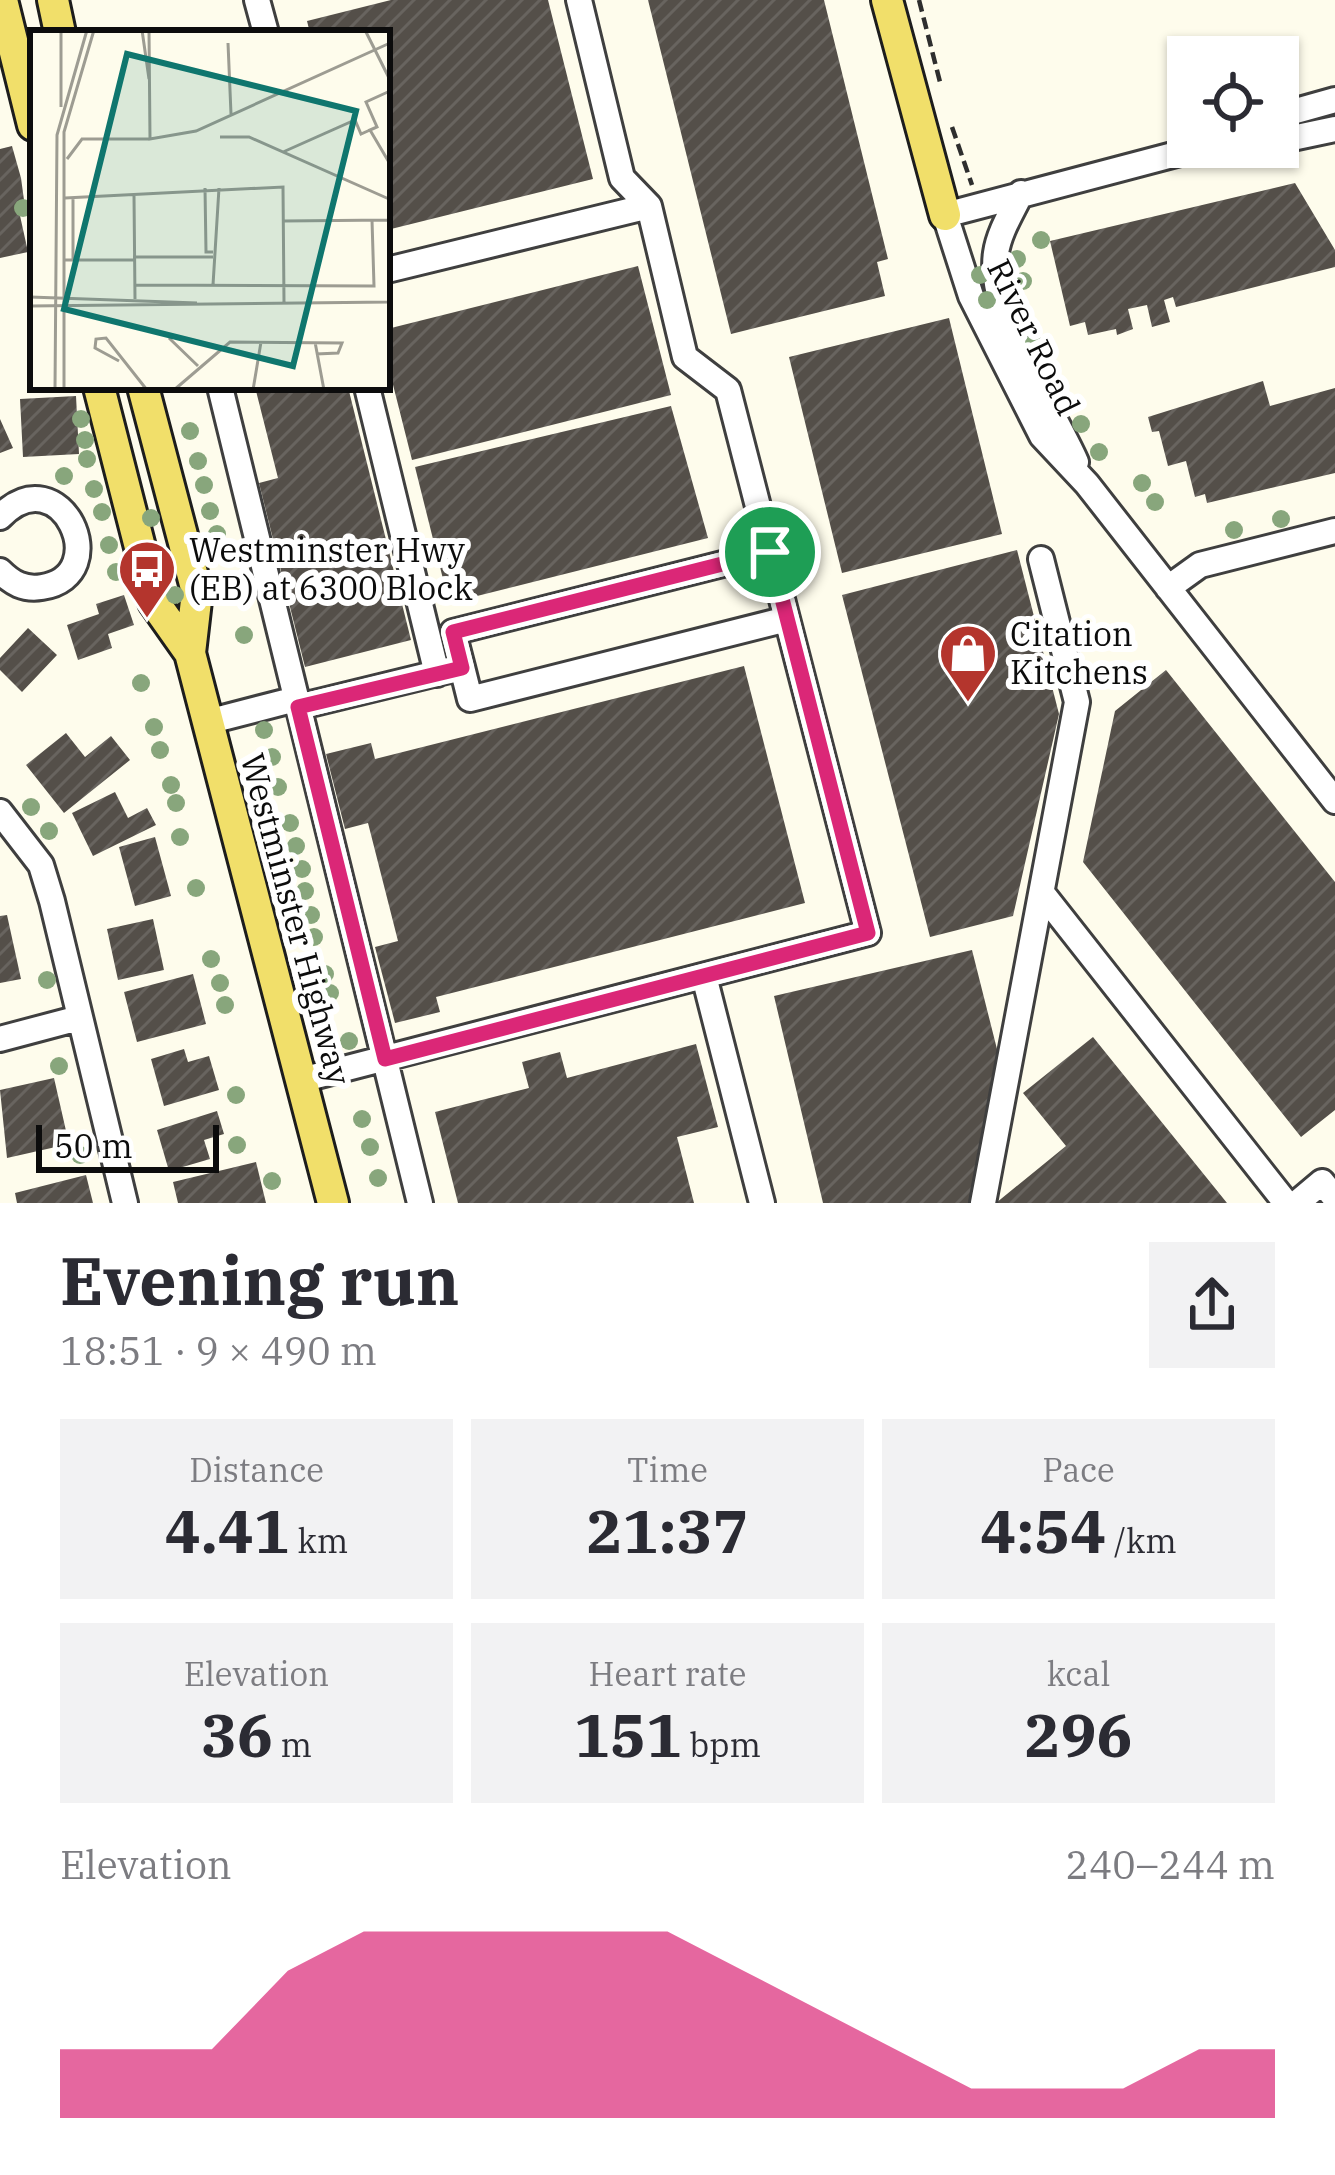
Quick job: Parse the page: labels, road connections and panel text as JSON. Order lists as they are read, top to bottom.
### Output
{
  "streets": {
    "main road": ["Westminster Highway"],
    "street": ["River Road"]
  },
  "places": {
    "bus stop": ["Westminster Hwy (EB) at 6300 Block"],
    "shop": ["Citation Kitchens"]
  },
  "scale_bar": "50 m",
  "page": {
    "scale": "50 m",
    "heading": ["Evening run", "18:51 · 9 × 490 m"],
    "stats": [
      ["Distance", "4.41 km"],
      ["Time", "21:37"],
      ["Pace", "4:54 /km"],
      ["Elevation", "36 m"],
      ["Heart rate", "151 bpm"],
      ["kcal", "296"]
    ],
    "chart": ["Elevation", "240–244 m"]
  }
}
